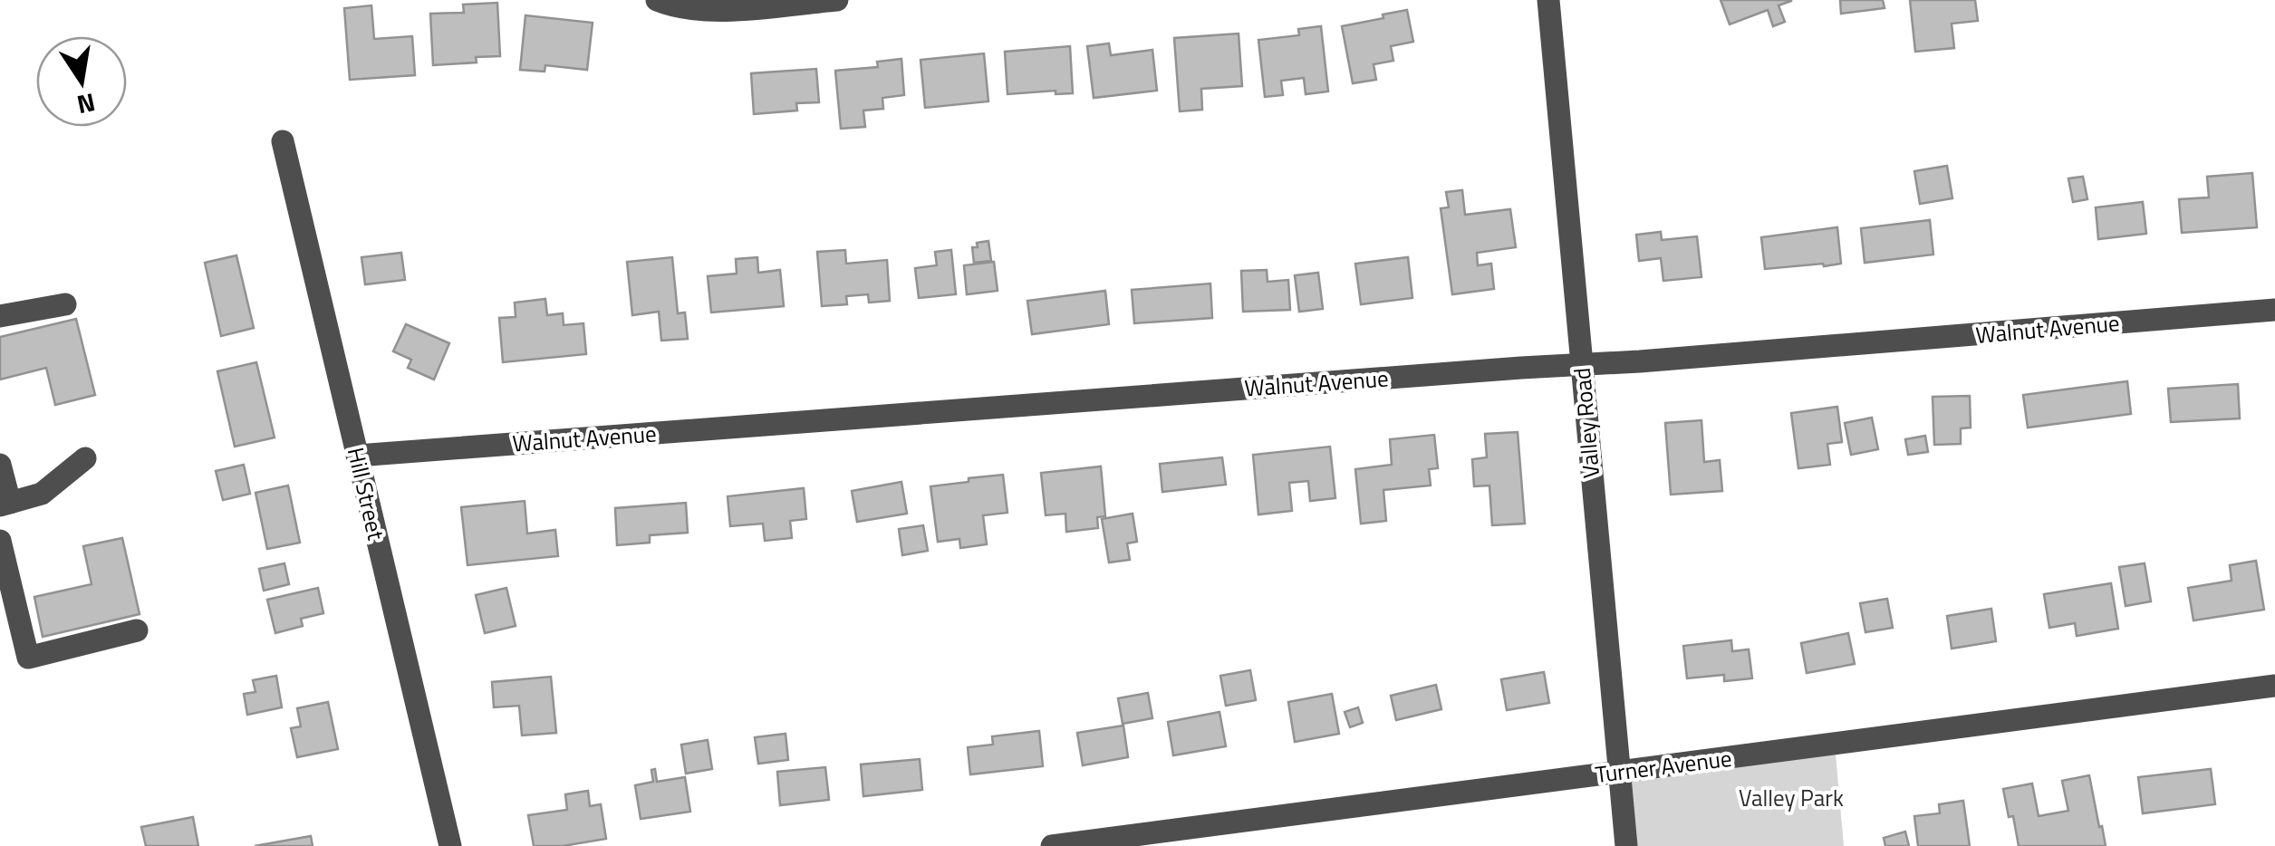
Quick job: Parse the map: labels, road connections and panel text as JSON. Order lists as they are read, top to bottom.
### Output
{
  "streets": {
    "street": [
      "Walnut Avenue",
      "Valley Road",
      "Hill Street",
      "Turner Avenue"
    ]
  },
  "crossings": [
    ["Walnut Avenue", "Valley Road"],
    ["Walnut Avenue", "Hill Street"],
    ["Valley Road", "Turner Avenue"]
  ],
  "parks": ["Valley Park"],
  "north": "bottom"
}
